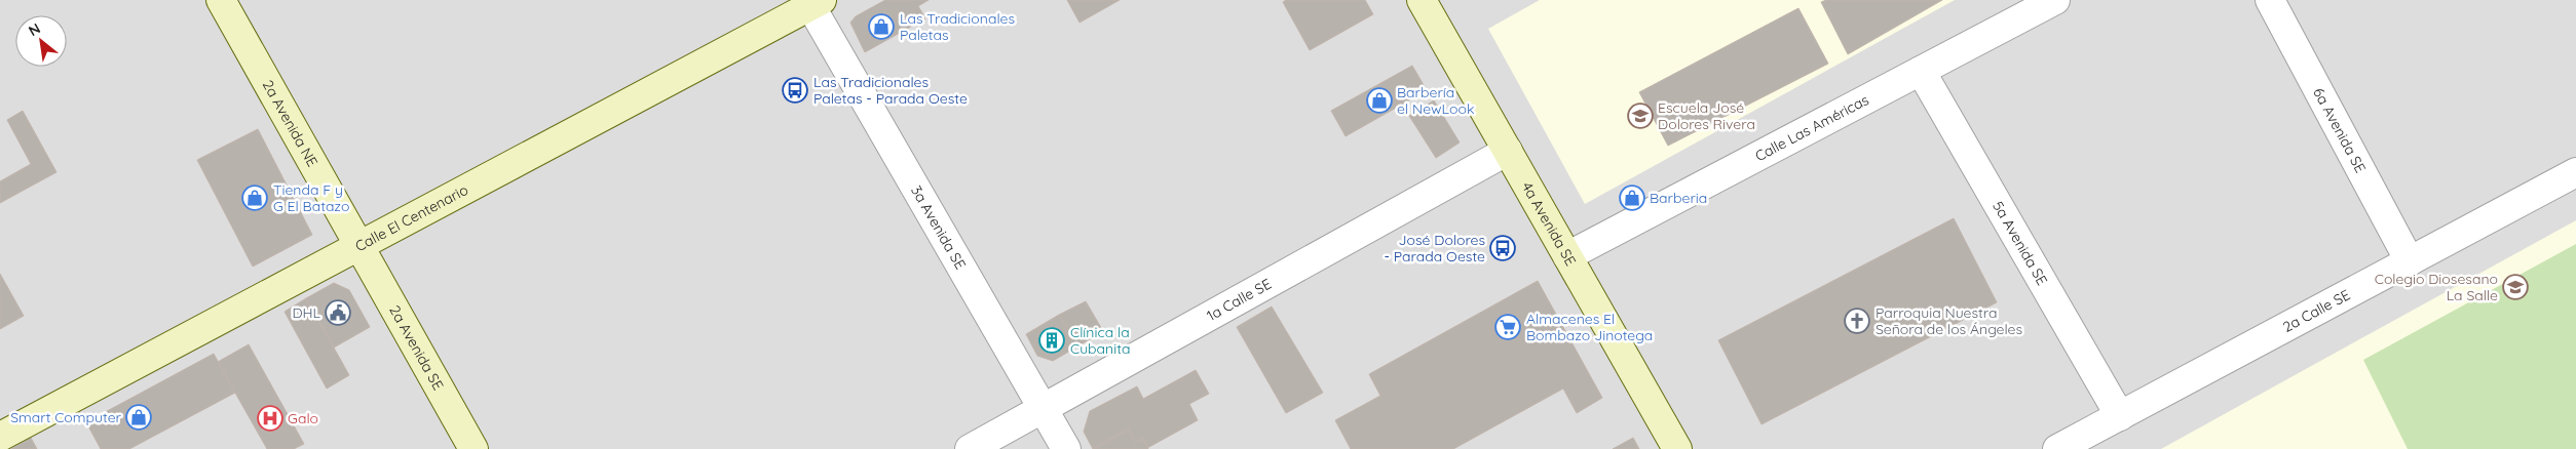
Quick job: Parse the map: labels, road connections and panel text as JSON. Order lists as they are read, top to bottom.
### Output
{
  "streets": {
    "street": [
      "2a Avenida NE",
      "Calle Las Américas",
      "6a Avenida SE",
      "Calle El Centenario",
      "4a Avenida SE",
      "3a Avenida SE",
      "5a Avenida SE",
      "1a Calle SE",
      "2a Calle SE",
      "2a Avenida SE"
    ]
  },
  "crossings": [
    ["2a Avenida NE", "Calle El Centenario"],
    ["2a Avenida NE", "2a Avenida SE"],
    ["Calle Las Américas", "4a Avenida SE"],
    ["Calle Las Américas", "5a Avenida SE"],
    ["6a Avenida SE", "2a Calle SE"],
    ["Calle El Centenario", "3a Avenida SE"],
    ["Calle El Centenario", "2a Avenida SE"],
    ["4a Avenida SE", "1a Calle SE"],
    ["3a Avenida SE", "1a Calle SE"],
    ["5a Avenida SE", "2a Calle SE"]
  ],
  "places": {
    "shop": [
      "Las Tradicionales Paletas",
      "Barbería el NewLook",
      "Tienda F y G El Batazo",
      "Barberia",
      "Smart Computer"
    ],
    "bus stop": ["Las Tradicionales Paletas - Parada Oeste", "José Dolores - Parada Oeste"],
    "school or university": ["Escuela José Dolores Rivera", "Colegio Diosesano La Salle"],
    "public building": ["DHL"],
    "church": ["Parroquia Nuestra Señora de los Ángeles"],
    "supermarket": ["Almacenes El Bombazo Jinotega"],
    "building": ["Clínica la Cubanita"],
    "hospital": ["Galo"]
  },
  "north": "top left"
}
